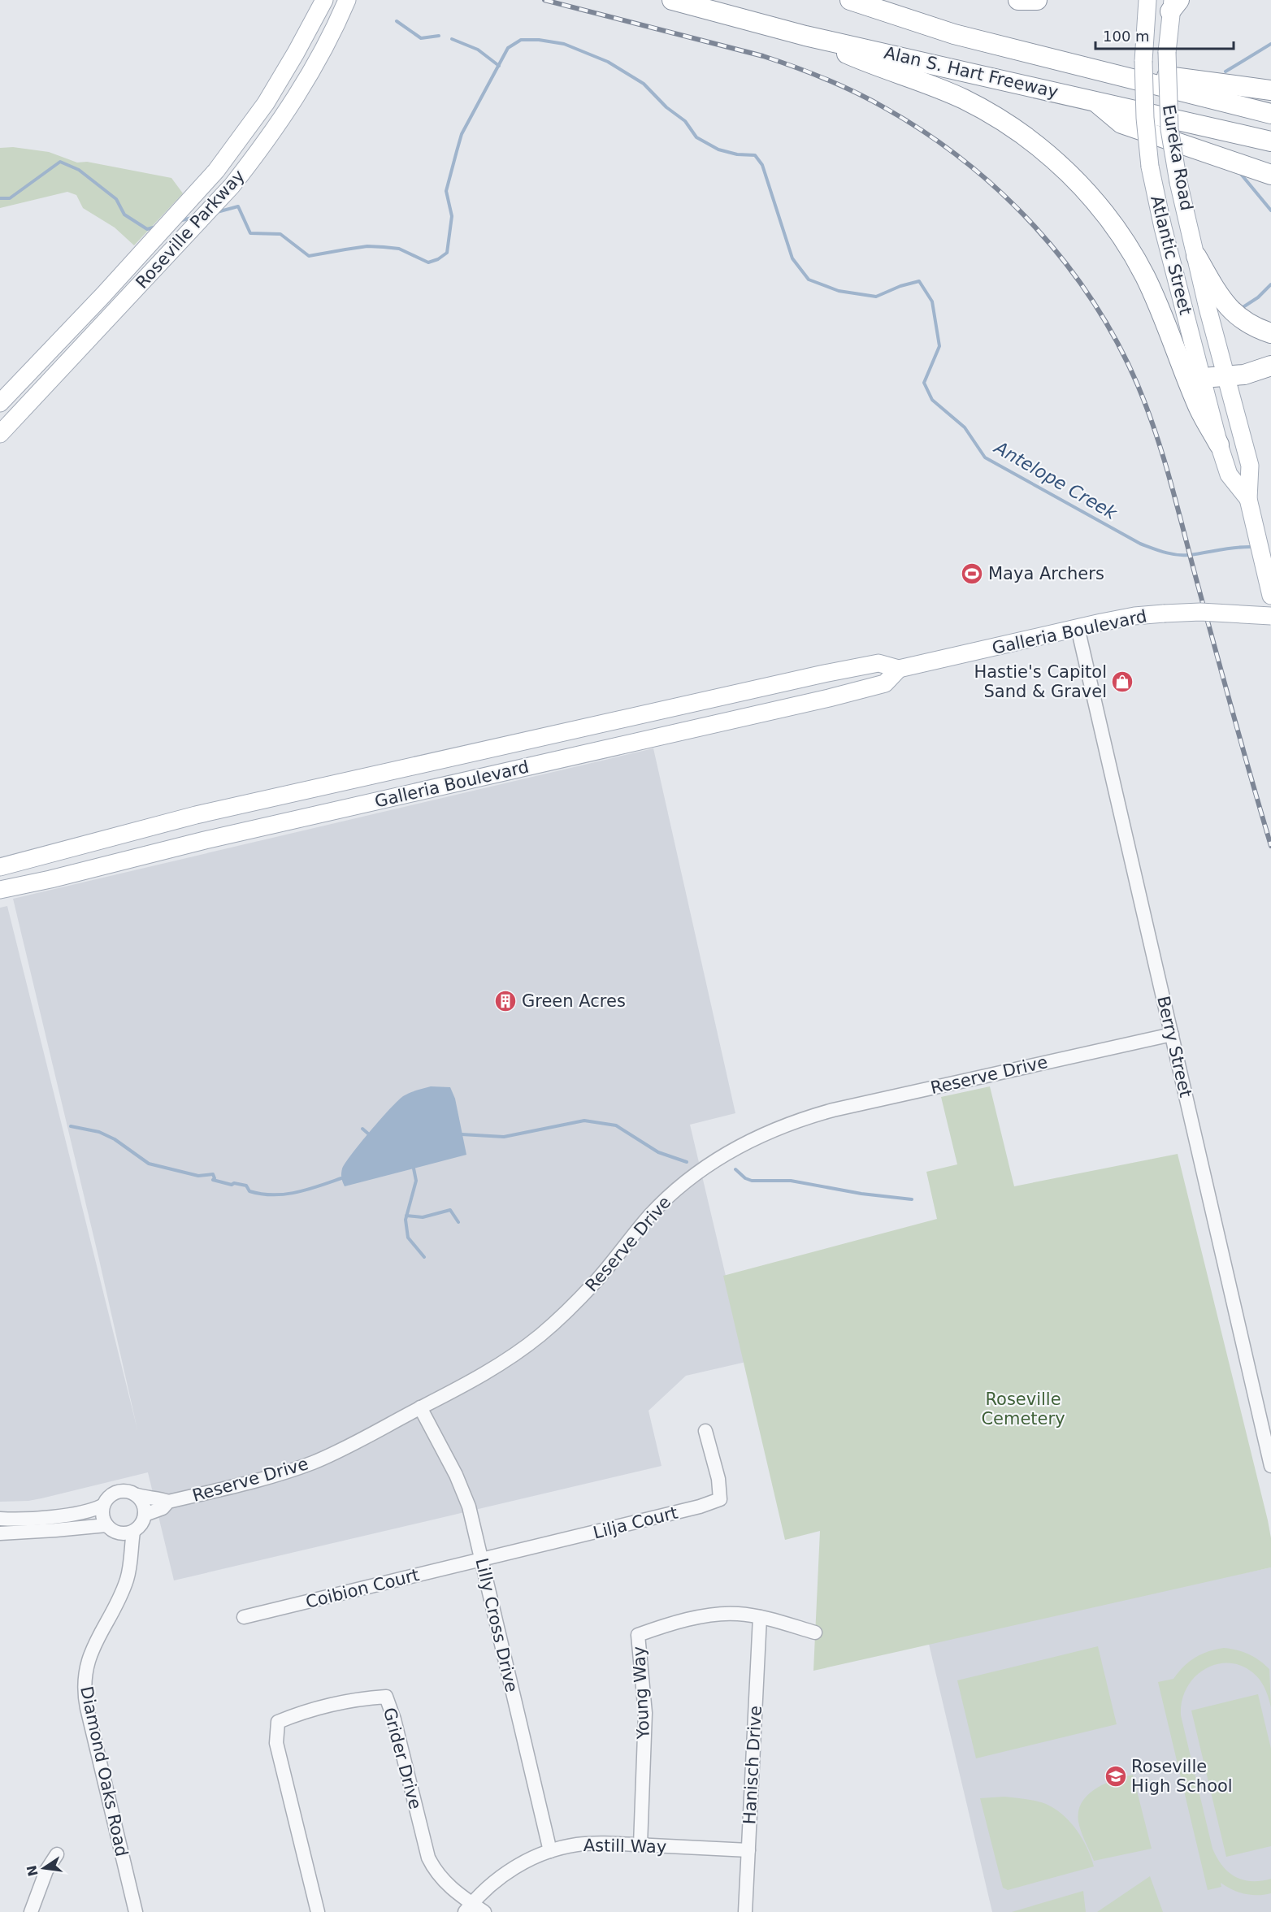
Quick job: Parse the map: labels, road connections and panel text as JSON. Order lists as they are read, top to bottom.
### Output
{
  "streets": {
    "highway": ["Alan S. Hart Freeway"],
    "main road": [
      "Eureka Road",
      "Roseville Parkway",
      "Atlantic Street",
      "Galleria Boulevard"
    ],
    "street": [
      "Berry Street",
      "Reserve Drive",
      "Lilja Court",
      "Coibion Court",
      "Lilly Cross Drive",
      "Young Way",
      "Grider Drive",
      "Hanisch Drive",
      "Diamond Oaks Road",
      "Astill Way"
    ]
  },
  "crossings": [
    ["Eureka Road", "Atlantic Street"],
    ["Galleria Boulevard", "Berry Street"],
    ["Berry Street", "Reserve Drive"],
    ["Reserve Drive", "Lilly Cross Drive"],
    ["Reserve Drive", "Diamond Oaks Road"],
    ["Lilja Court", "Coibion Court"],
    ["Lilja Court", "Lilly Cross Drive"],
    ["Coibion Court", "Lilly Cross Drive"],
    ["Lilly Cross Drive", "Astill Way"],
    ["Young Way", "Hanisch Drive"],
    ["Young Way", "Astill Way"],
    ["Grider Drive", "Astill Way"],
    ["Hanisch Drive", "Astill Way"]
  ],
  "water": ["Antelope Creek"],
  "parks": ["Roseville Cemetery"],
  "places": {
    "sports": ["Maya Archers"],
    "shop": ["Hastie's Capitol Sand & Gravel"],
    "building": ["Green Acres"],
    "school or university": ["Roseville High School"]
  },
  "scale_bar": "100 m",
  "north": "left"
}
